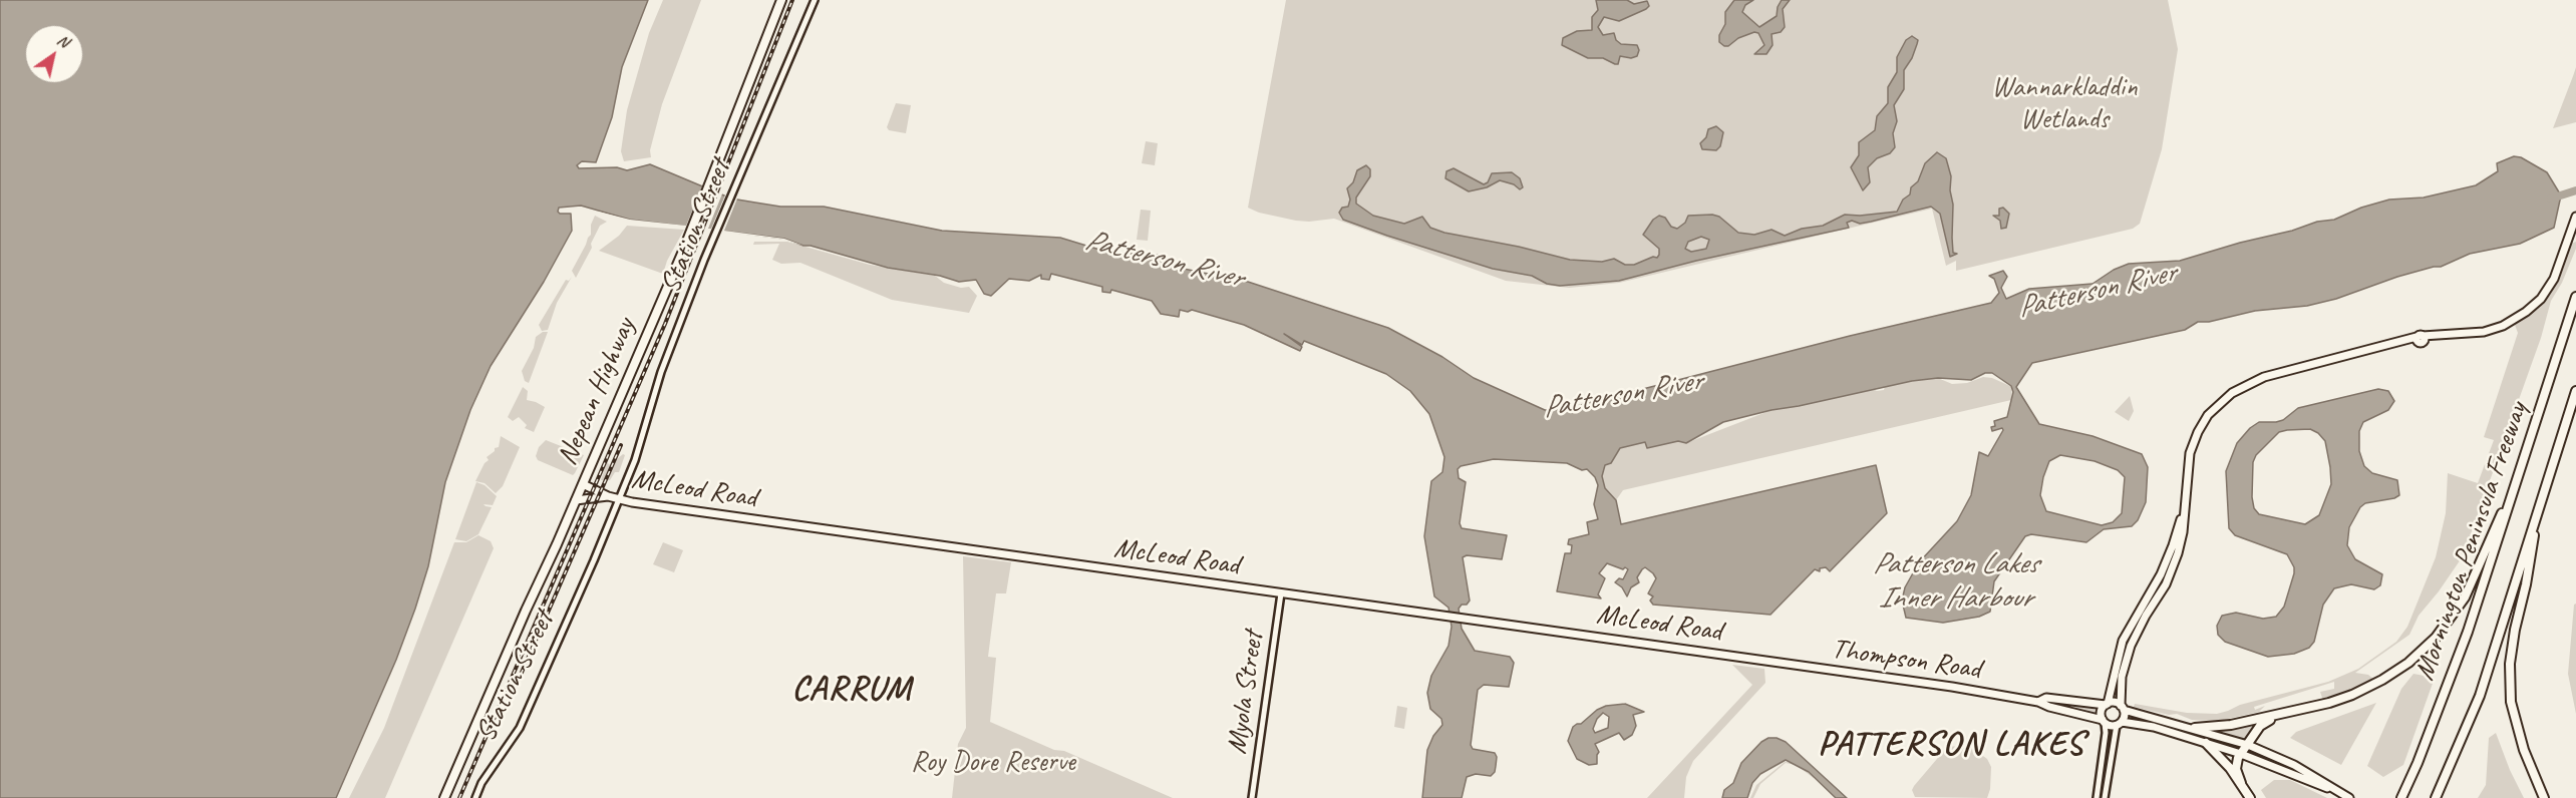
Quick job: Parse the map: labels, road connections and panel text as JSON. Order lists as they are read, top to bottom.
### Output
{
  "streets": {
    "highway": ["Nepean Highway", "Mornington Peninsula Freeway"],
    "main road": ["McLeod Road", "Thompson Road"],
    "street": ["Station Street", "Myola Street"]
  },
  "crossings": [
    ["Station Street", "McLeod Road"],
    ["Nepean Highway", "McLeod Road"],
    ["McLeod Road", "Thompson Road"],
    ["McLeod Road", "Myola Street"]
  ],
  "districts": ["CARRUM", "PATTERSON LAKES"],
  "water": ["Patterson River", "Patterson Lakes Inner Harbour"],
  "parks": ["Wannarkladdin Wetlands", "Roy Dore Reserve"],
  "north": "top right"
}
